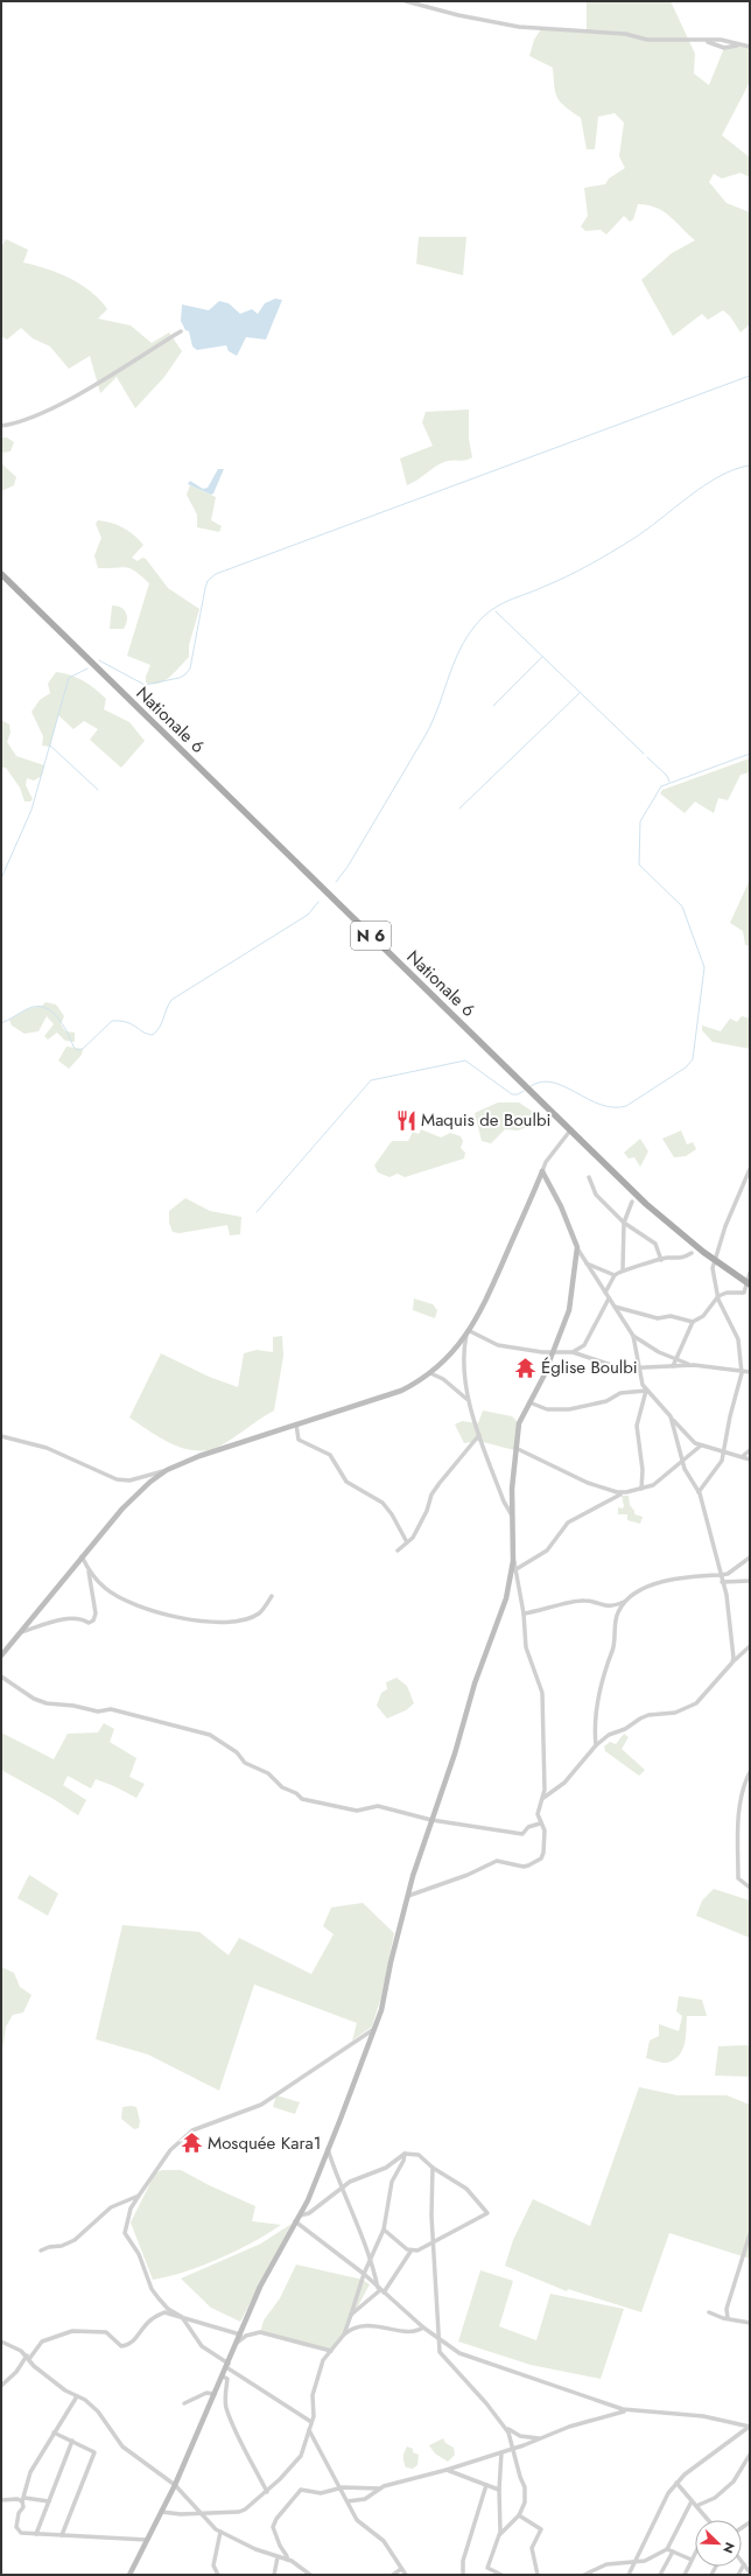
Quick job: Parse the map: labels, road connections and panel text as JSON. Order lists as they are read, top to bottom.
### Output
{
  "streets": {
    "main road": ["Nationale 6", "N 6"]
  },
  "places": {
    "restaurant": ["Maquis de Boulbi"],
    "temple": ["Église Boulbi", "Mosquée Kara1"]
  },
  "north": "bottom right"
}
